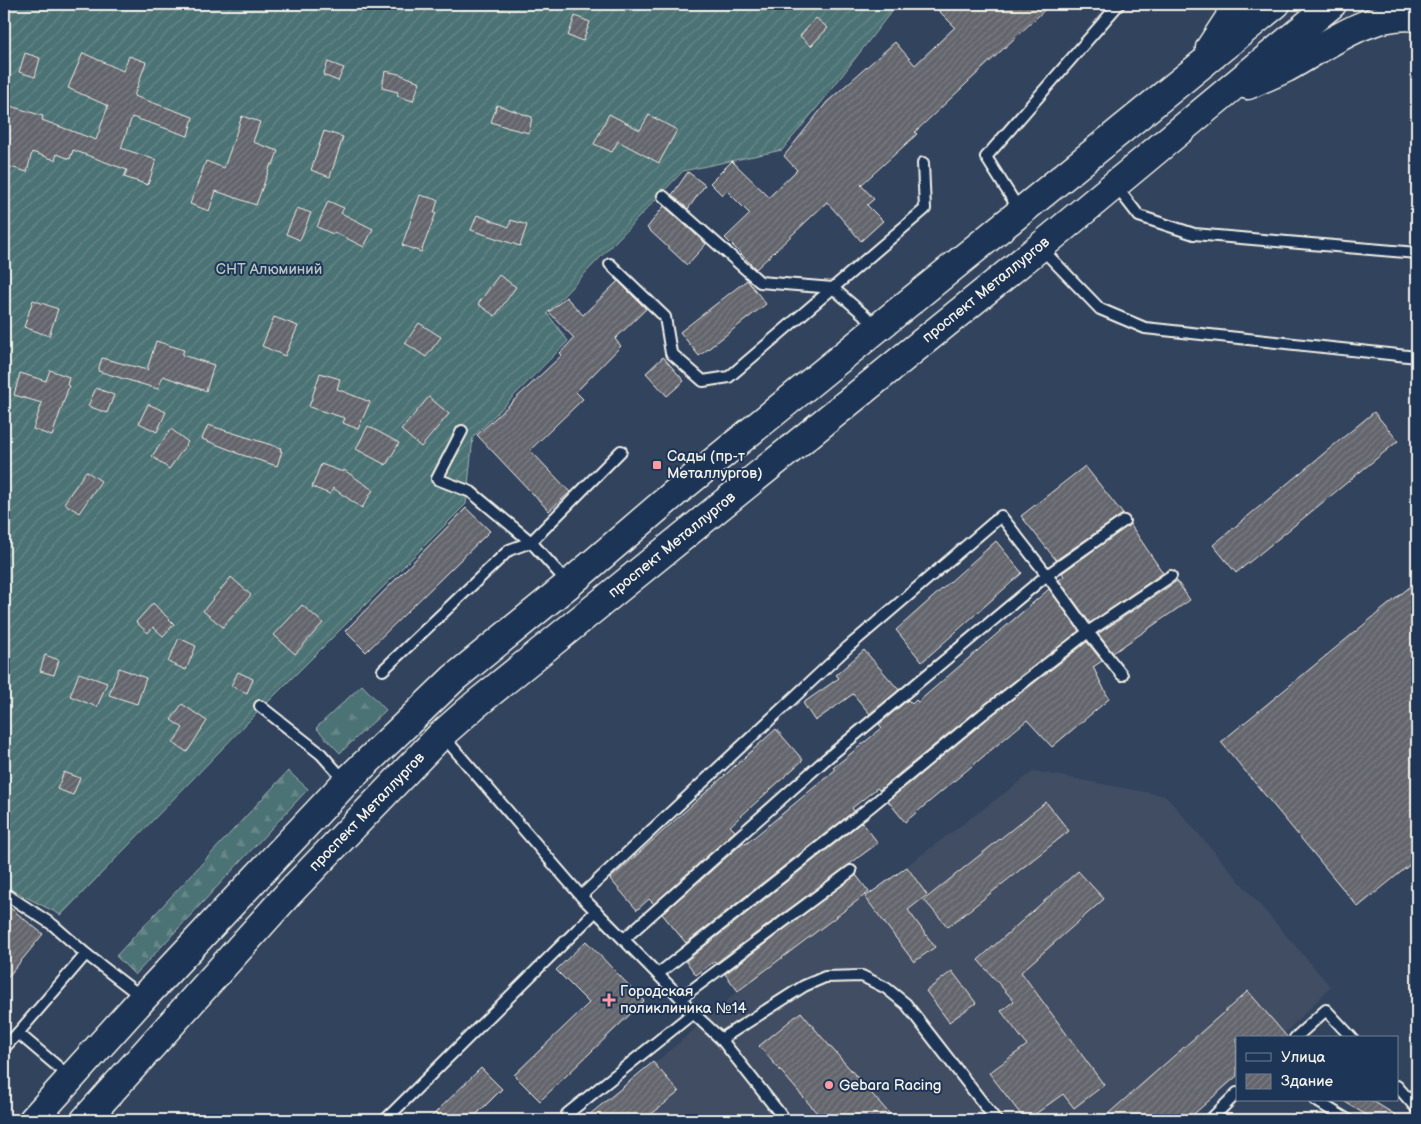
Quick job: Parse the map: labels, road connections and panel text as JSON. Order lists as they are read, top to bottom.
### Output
{
  "streets": {
    "main road": ["проспект Металлургов"]
  },
  "parks": ["СНТ Алюминий"],
  "places": {
    "transit": ["Сады (пр-т Металлургов)"],
    "health": ["Городская поликлиника №14"],
    "other": ["Gebara Racing"]
  },
  "legend": ["Улица", "Здание"]
}
